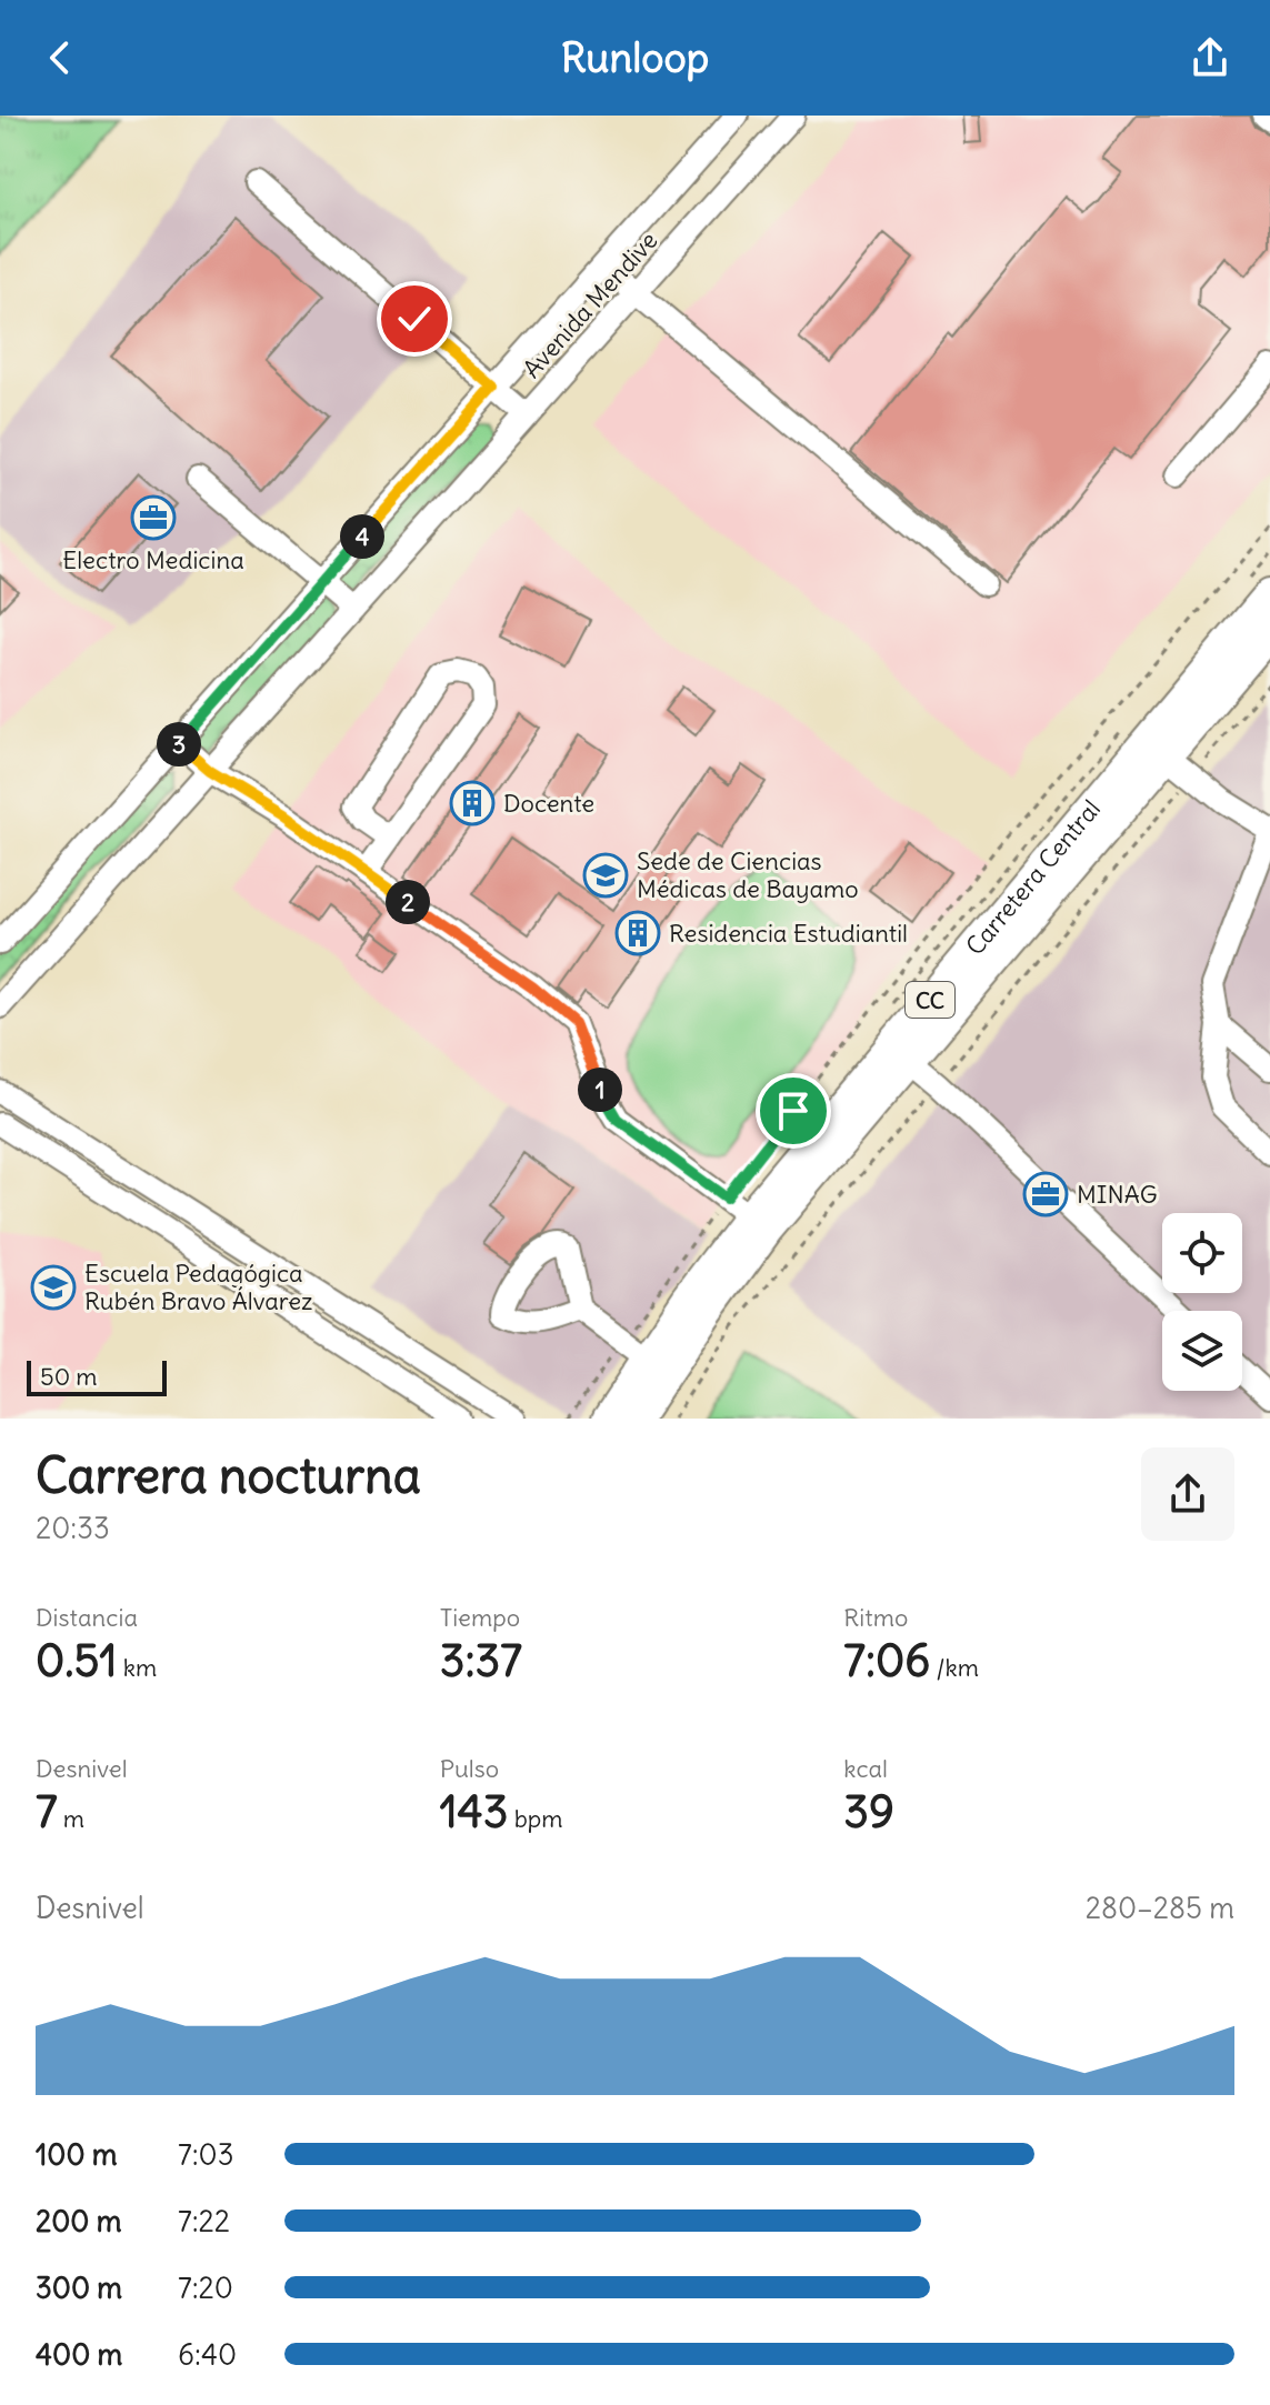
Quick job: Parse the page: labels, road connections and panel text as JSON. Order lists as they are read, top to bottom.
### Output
{
  "streets": {
    "highway": ["Carretera Central", "CC"],
    "street": ["Avenida Mendive"]
  },
  "places": {
    "office": ["Electro Medicina", "MINAG"],
    "building": ["Docente", "Residencia Estudiantil"],
    "school or university": ["Sede de Ciencias Médicas de Bayamo", "Escuela Pedagógica Rubén Bravo Álvarez"]
  },
  "scale_bar": "50 m",
  "page": {
    "header": "Runloop",
    "pins": [
      "4",
      "3",
      "2",
      "1"
    ],
    "scale": "50 m",
    "heading": ["Carrera nocturna", "20:33"],
    "stats": [
      ["Distancia", "0.51 km"],
      ["Tiempo", "3:37"],
      ["Ritmo", "7:06 /km"],
      ["Desnivel", "7 m"],
      ["Pulso", "143 bpm"],
      ["kcal", "39"]
    ],
    "chart": ["Desnivel", "280–285 m"],
    "list": [
      {
        "name": "100 m",
        "note": "7:03"
      },
      {
        "name": "200 m",
        "note": "7:22"
      },
      {
        "name": "300 m",
        "note": "7:20"
      },
      {
        "name": "400 m",
        "note": "6:40"
      }
    ]
  }
}
